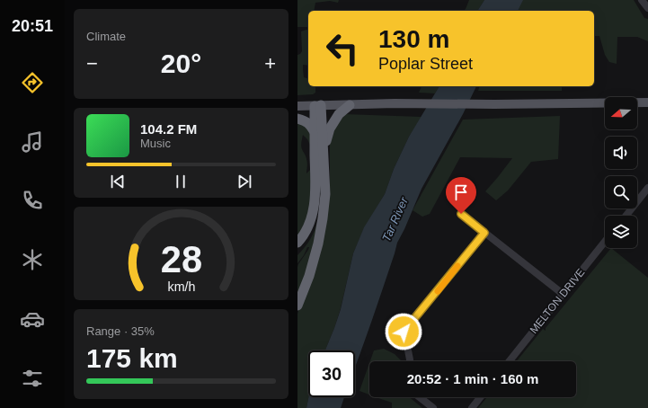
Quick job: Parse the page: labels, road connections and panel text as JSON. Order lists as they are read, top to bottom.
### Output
{
  "streets": {
    "street": ["MELTON DRIVE"]
  },
  "water": ["Tar River"],
  "north": "left",
  "page": {
    "tabs": "20:51",
    "tile": [
      "Climate",
      ["Range · 35%", "175 km"]
    ],
    "turn": ["130 m", "Poplar Street"],
    "heat": ["−", "20°", "+"],
    "song": ["104.2 FM", "Music"],
    "limit": "30",
    "trip": "20:52 · 1 min · 160 m",
    "gauge": ["28", "km/h"]
  }
}
